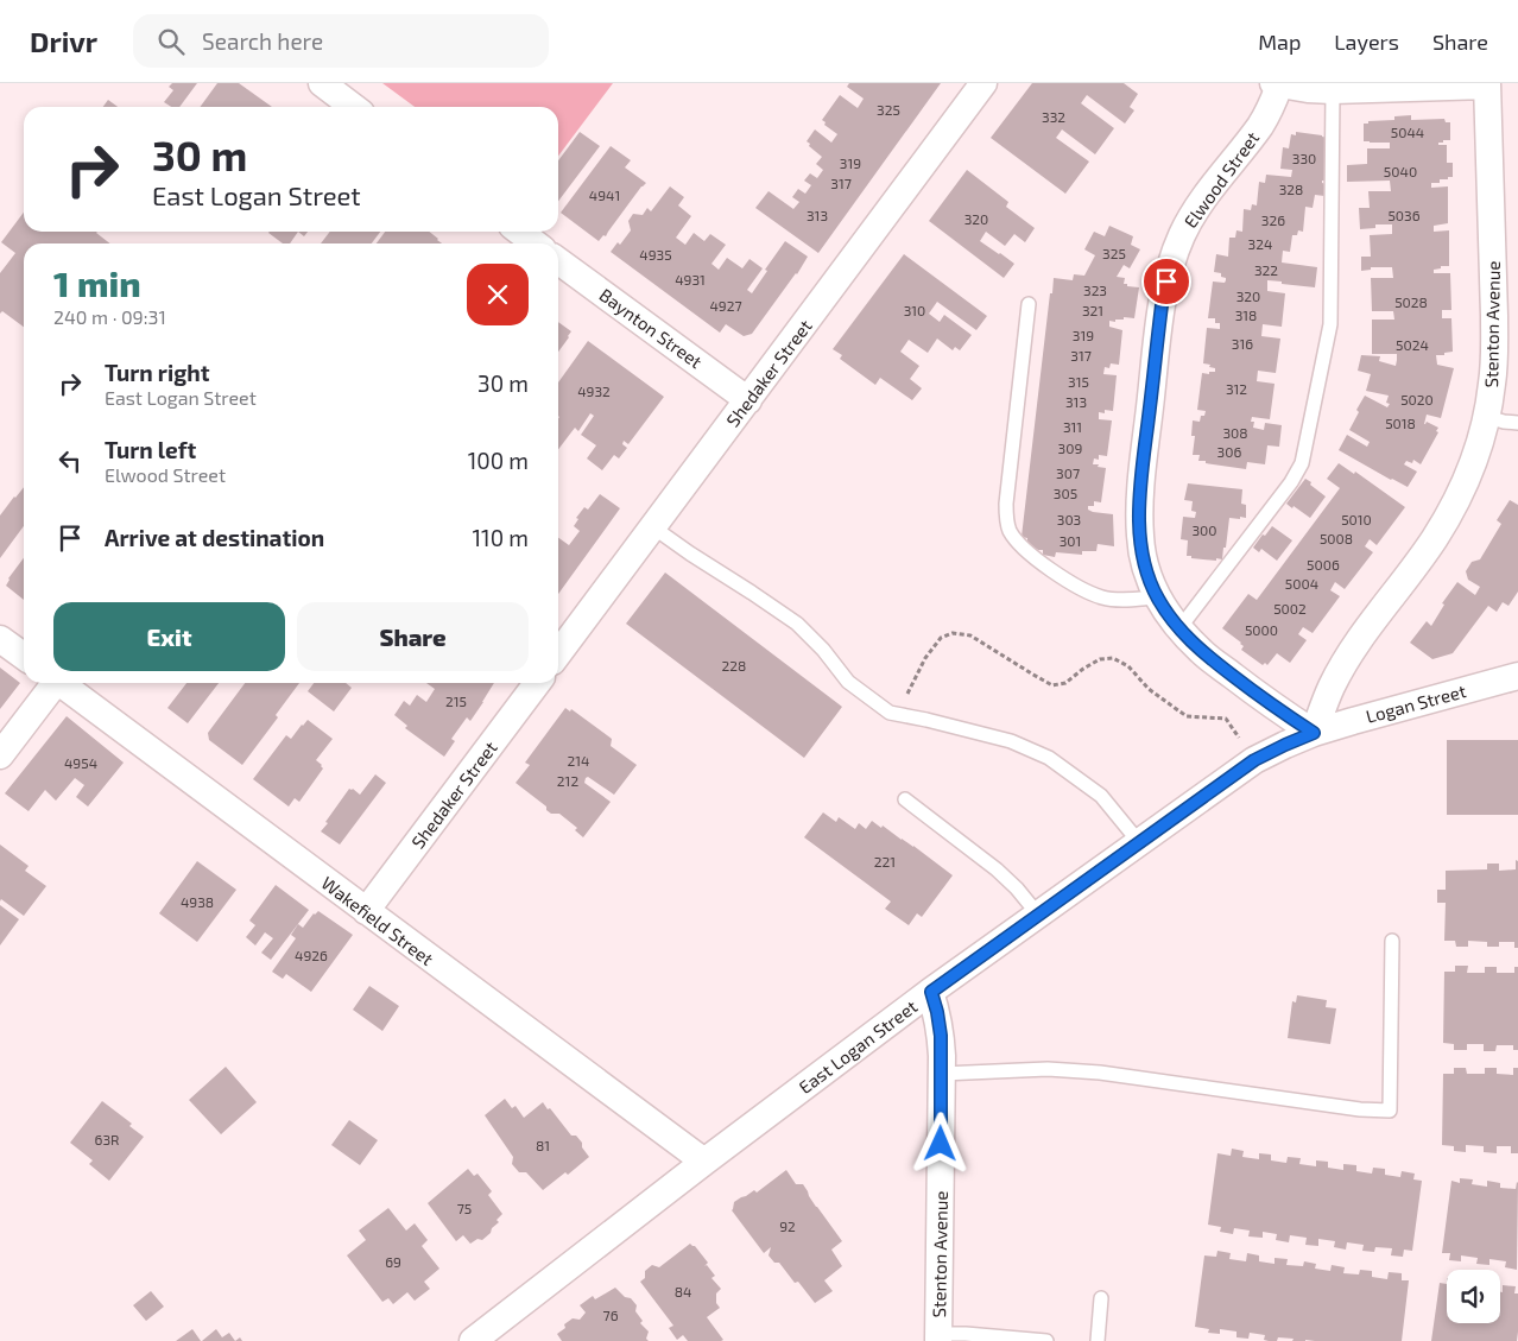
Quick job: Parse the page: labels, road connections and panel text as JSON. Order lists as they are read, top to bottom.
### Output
{
  "streets": {
    "street": [
      "Elwood Street",
      "Stenton Avenue",
      "Baynton Street",
      "Shedaker Street",
      "Logan Street",
      "Wakefield Street",
      "East Logan Street"
    ]
  },
  "crossings": [
    ["Elwood Street", "Stenton Avenue"],
    ["Elwood Street", "Logan Street"],
    ["Elwood Street", "East Logan Street"],
    ["Stenton Avenue", "Logan Street"],
    ["Stenton Avenue", "East Logan Street"],
    ["Baynton Street", "Shedaker Street"],
    ["Shedaker Street", "Wakefield Street"],
    ["Logan Street", "East Logan Street"],
    ["Wakefield Street", "East Logan Street"]
  ],
  "house_numbers": [
    "325",
    "332",
    "5044",
    "330",
    "319",
    "5040",
    "317",
    "328",
    "4941",
    "313",
    "5036",
    "320",
    "326",
    "324",
    "325",
    "4935",
    "322",
    "4931",
    "323",
    "320",
    "5028",
    "4927",
    "310",
    "321",
    "318",
    "319",
    "316",
    "5024",
    "317",
    "315",
    "312",
    "4932",
    "5020",
    "313",
    "5018",
    "311",
    "308",
    "309",
    "306",
    "307",
    "305",
    "303",
    "5010",
    "300",
    "5008",
    "301",
    "5006",
    "5004",
    "5002",
    "5000",
    "228",
    "215",
    "214",
    "4954",
    "212",
    "221",
    "4938",
    "4926",
    "63R",
    "81",
    "75",
    "92",
    "69",
    "84",
    "76"
  ],
  "page": {
    "header": "Drivr",
    "search": "Search here",
    "nav": ["Map", "Layers", "Share"],
    "turn": ["30 m", "East Logan Street"],
    "heading": ["1 min", "240 m · 09:31"],
    "list": [
      {
        "name": "Turn right",
        "note": "East Logan Street",
        "value": "30 m"
      },
      {
        "name": "Turn left",
        "note": "Elwood Street",
        "value": "100 m"
      },
      {
        "name": "Arrive at destination",
        "value": "110 m"
      }
    ],
    "buttons": ["Exit", "Share"]
  }
}
